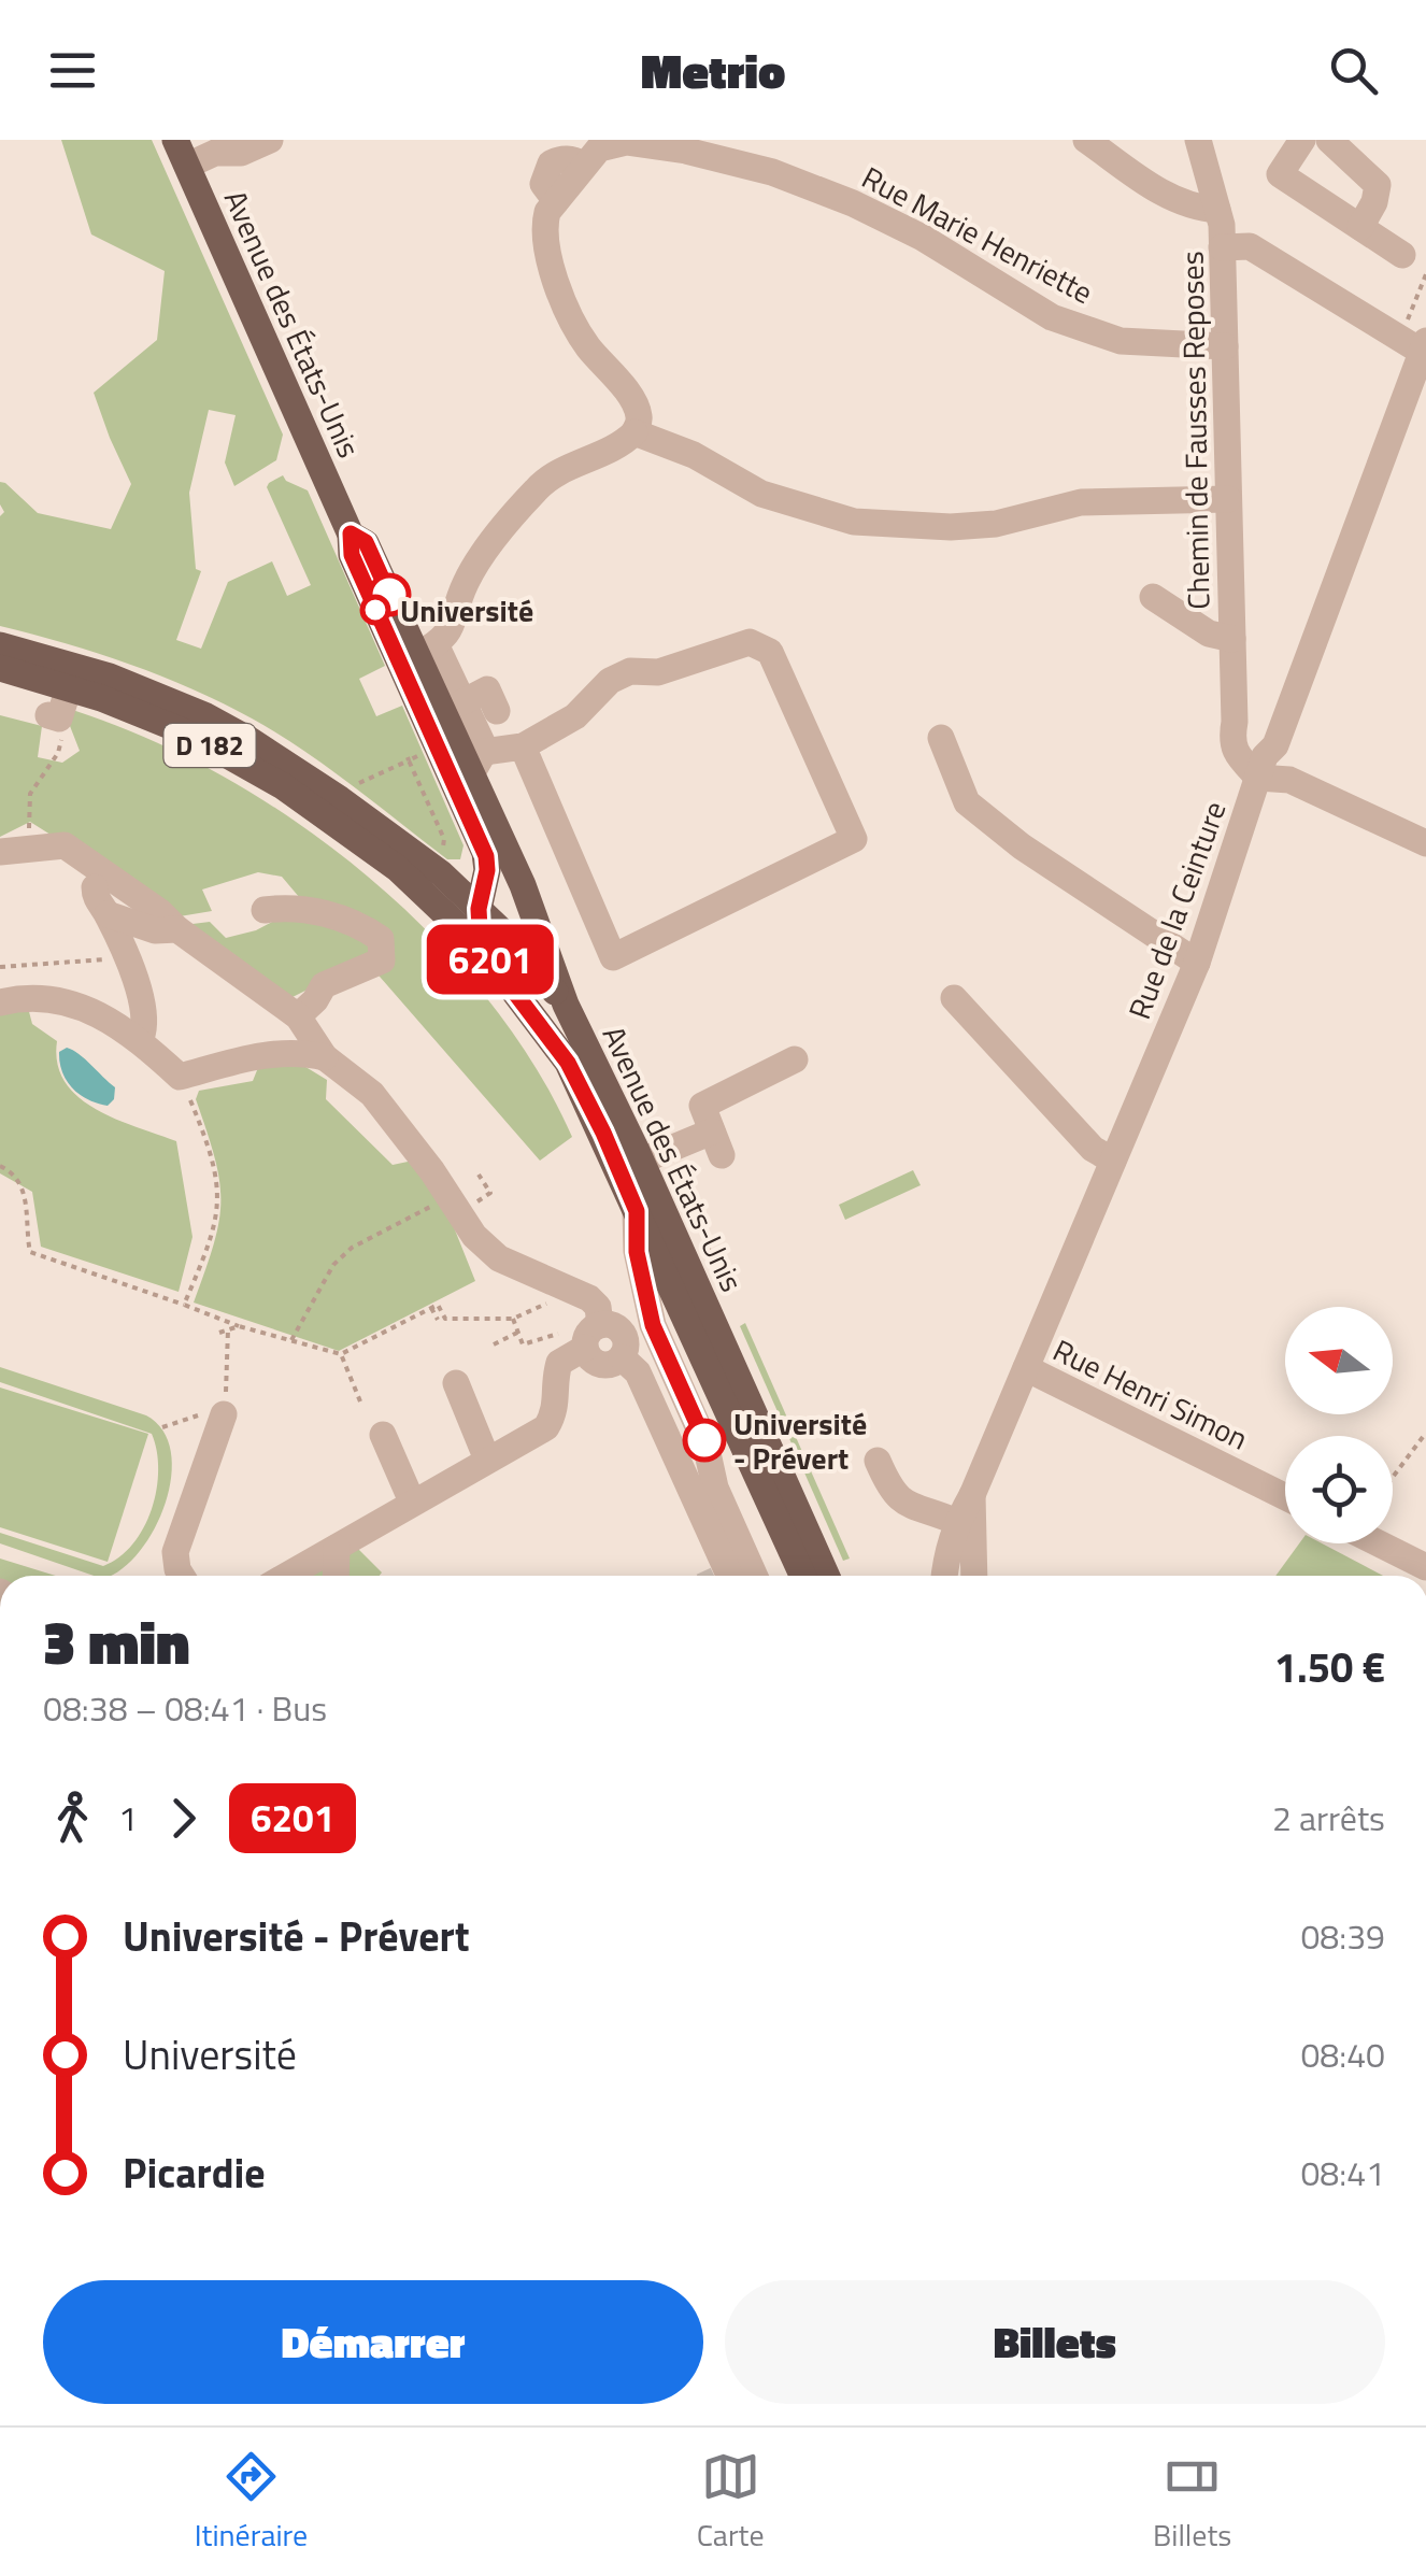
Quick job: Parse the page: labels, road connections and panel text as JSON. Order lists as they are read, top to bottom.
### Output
{
  "streets": {
    "main road": ["Avenue des États-Unis", "D 182"],
    "street": [
      "Rue Marie Henriette",
      "Chemin de Fausses Reposes",
      "Rue de la Ceinture",
      "Rue Henri Simon"
    ]
  },
  "crossings": [
    ["Rue Marie Henriette", "Chemin de Fausses Reposes"],
    ["Avenue des États-Unis", "D 182"],
    ["Chemin de Fausses Reposes", "Rue de la Ceinture"],
    ["Rue de la Ceinture", "Rue Henri Simon"]
  ],
  "places": ["Université", "Université - Prévert"],
  "lines": ["bus line 6201"],
  "north": "left",
  "page": {
    "header": "Metrio",
    "on_map": "6201",
    "heading": ["3 min", "08:38 – 08:41 · Bus", "1.50 €"],
    "legs": ["1", "6201", "2 arrêts"],
    "list": [
      {
        "name": "Université - Prévert",
        "value": "08:39"
      },
      {
        "name": "Université",
        "value": "08:40"
      },
      {
        "name": "Picardie",
        "value": "08:41"
      }
    ],
    "buttons": ["Démarrer", "Billets"],
    "tabs": ["Itinéraire", "Carte", "Billets"]
  }
}
